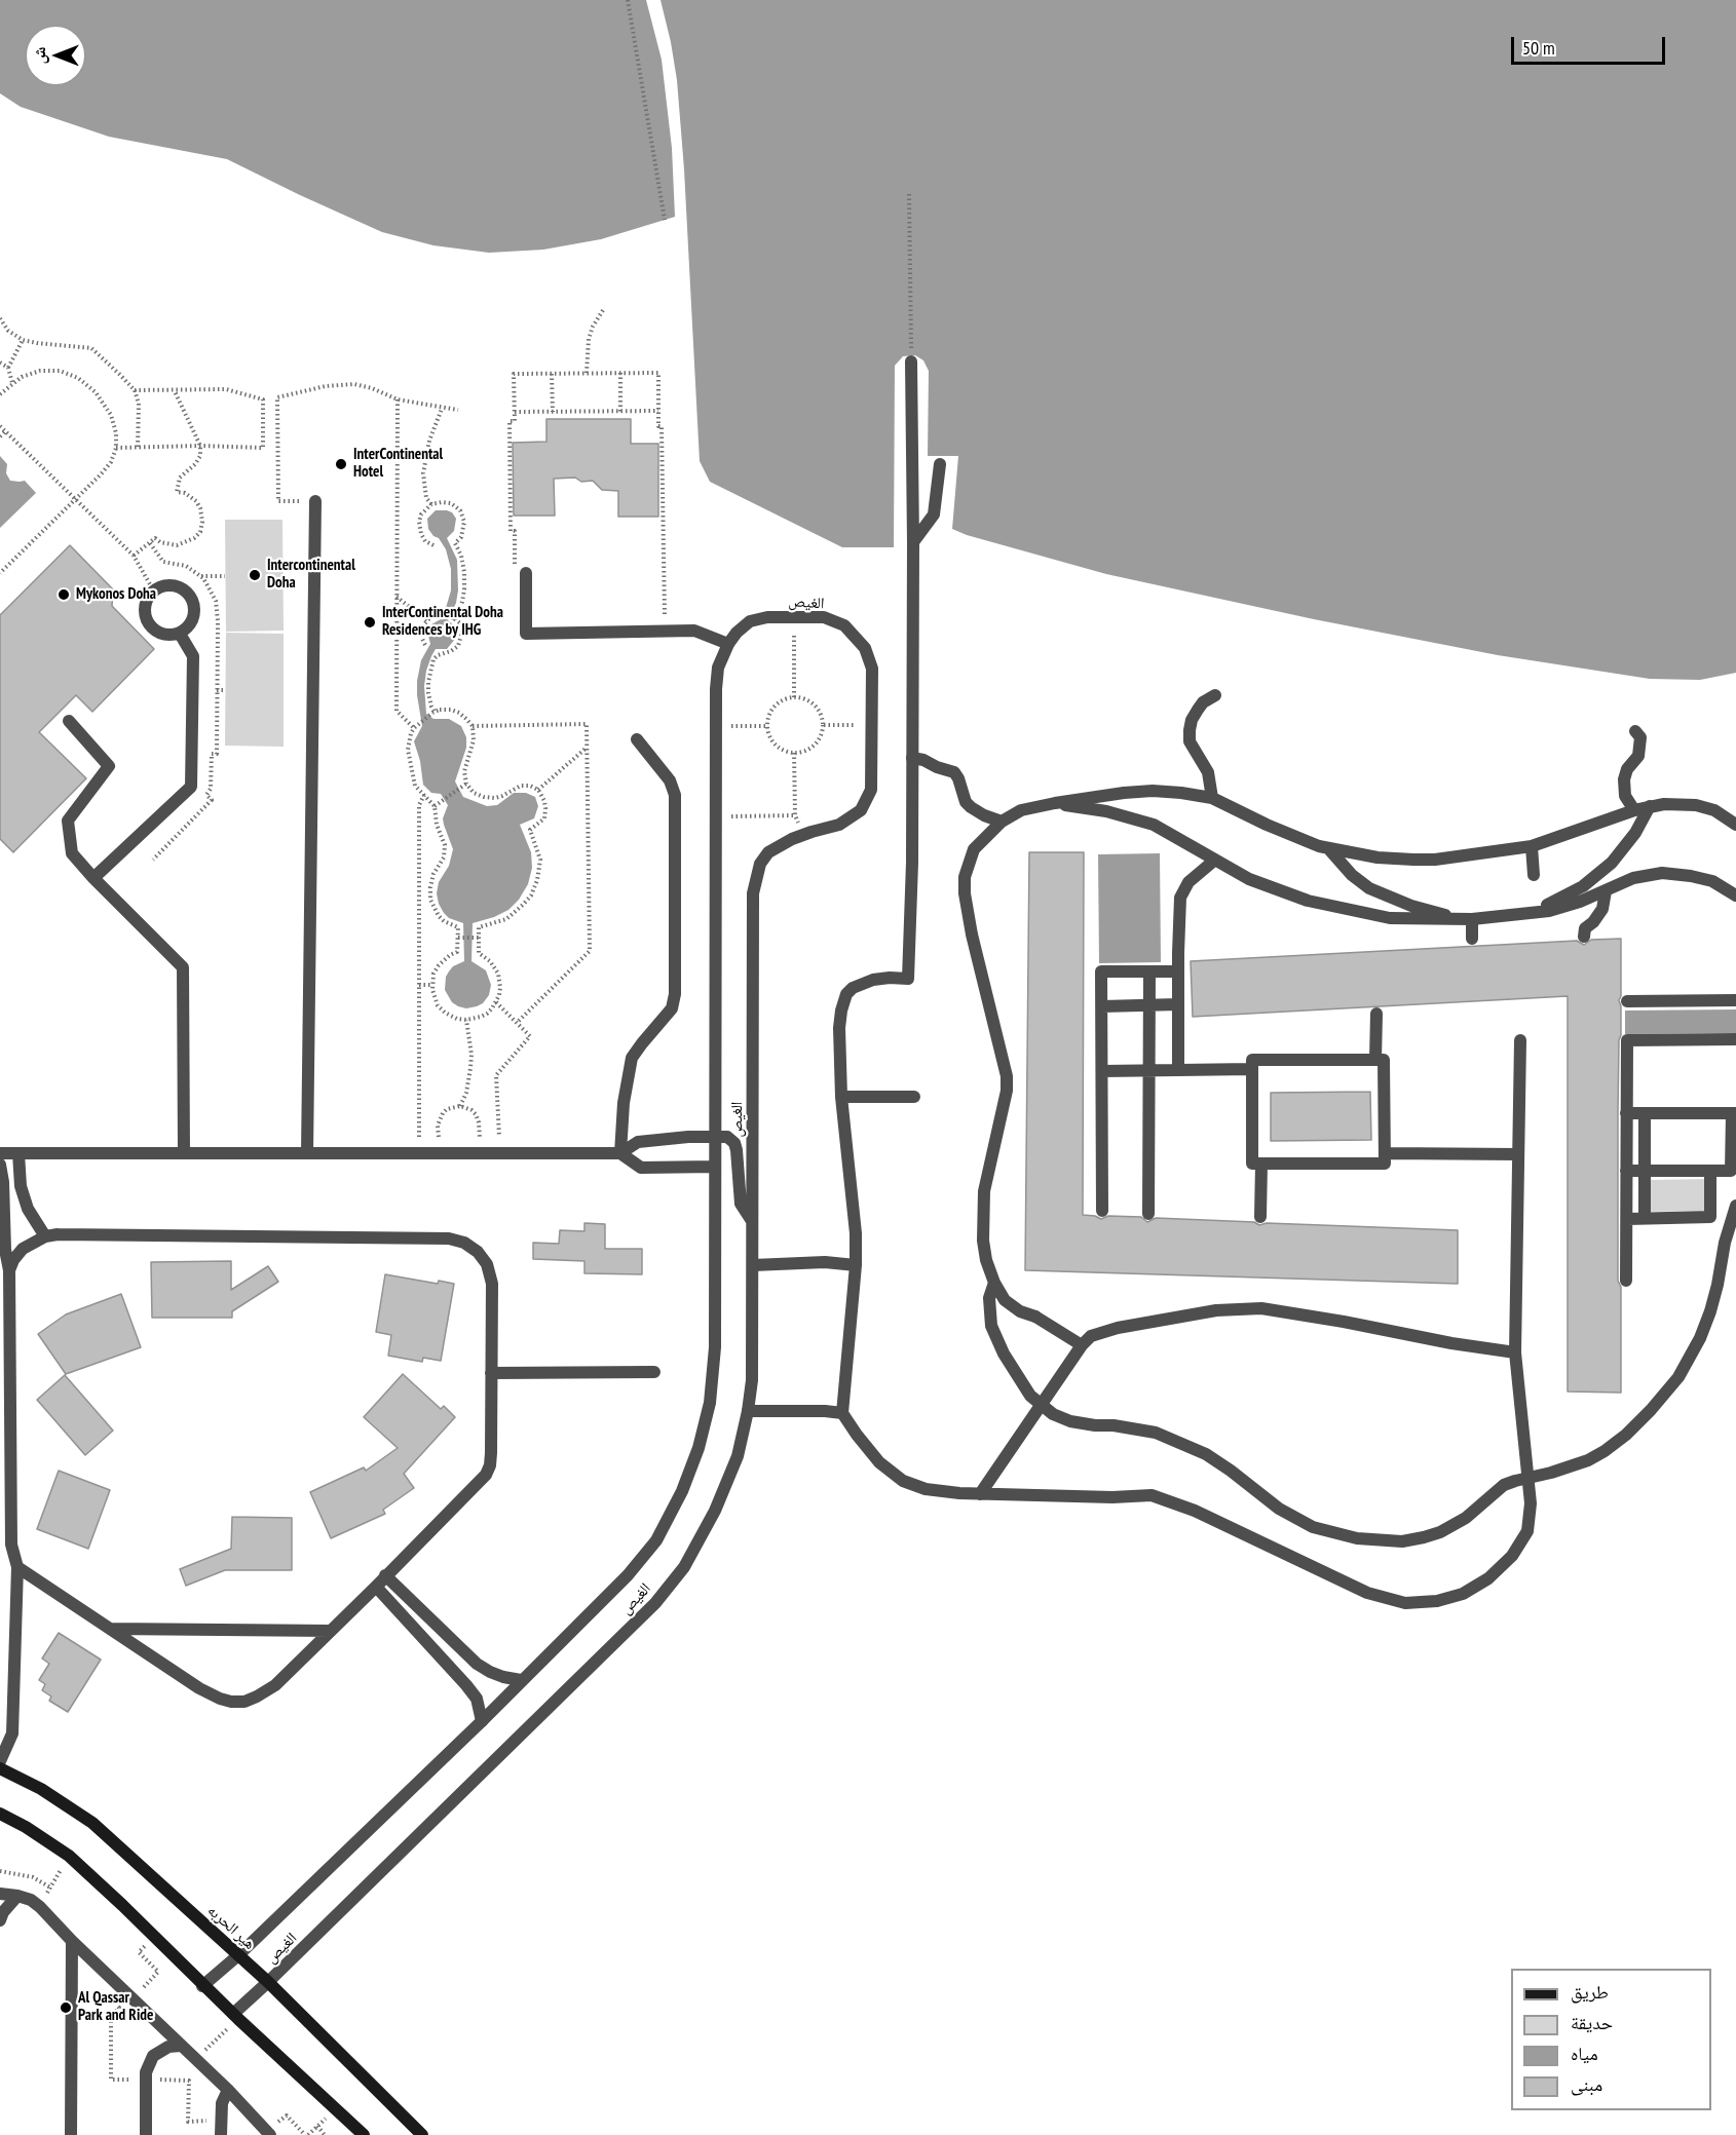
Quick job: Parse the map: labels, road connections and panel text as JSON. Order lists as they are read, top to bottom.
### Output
{
  "streets": {
    "main road": ["هير الحربه"],
    "street": ["الغيص"]
  },
  "crossings": [
    ["الغيص", "هير الحربه"]
  ],
  "places": [
    "InterContinental Hotel",
    "Intercontinental Doha",
    "Mykonos Doha",
    "InterContinental Doha Residences by IHG",
    "Al Qassar Park and Ride"
  ],
  "legend": [
    "طريق",
    "حديقة",
    "مياه",
    "مبنى"
  ],
  "scale_bar": "50 m",
  "north": "left"
}
